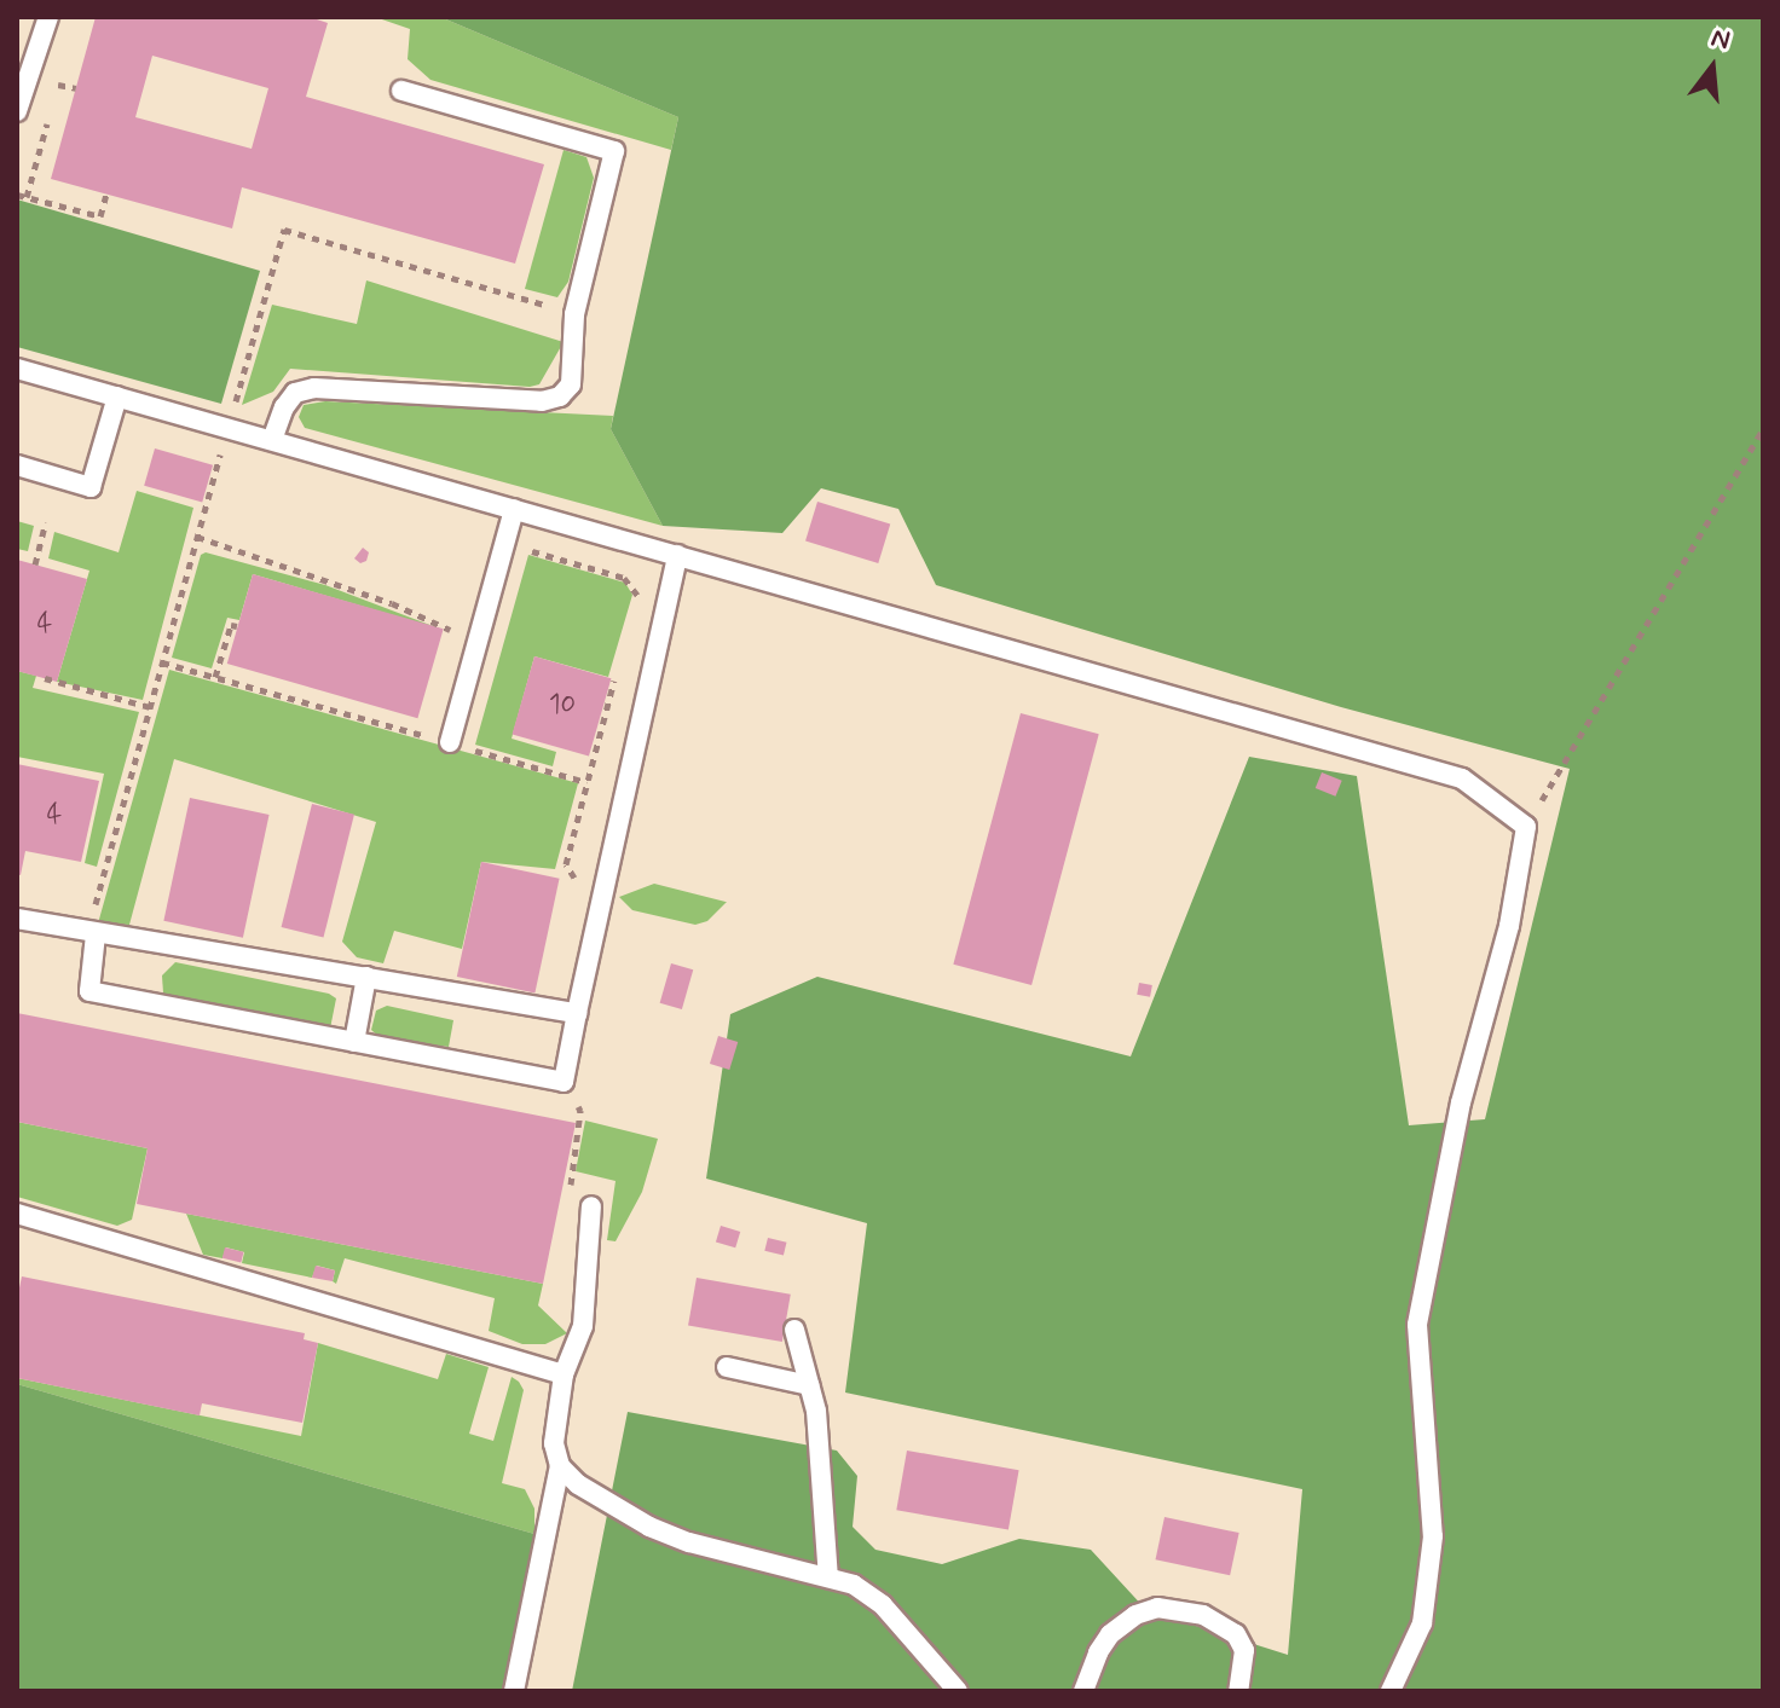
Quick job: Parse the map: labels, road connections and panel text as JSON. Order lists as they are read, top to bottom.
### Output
{
  "house_numbers": ["4", "10", "4"],
  "north": "top"
}
